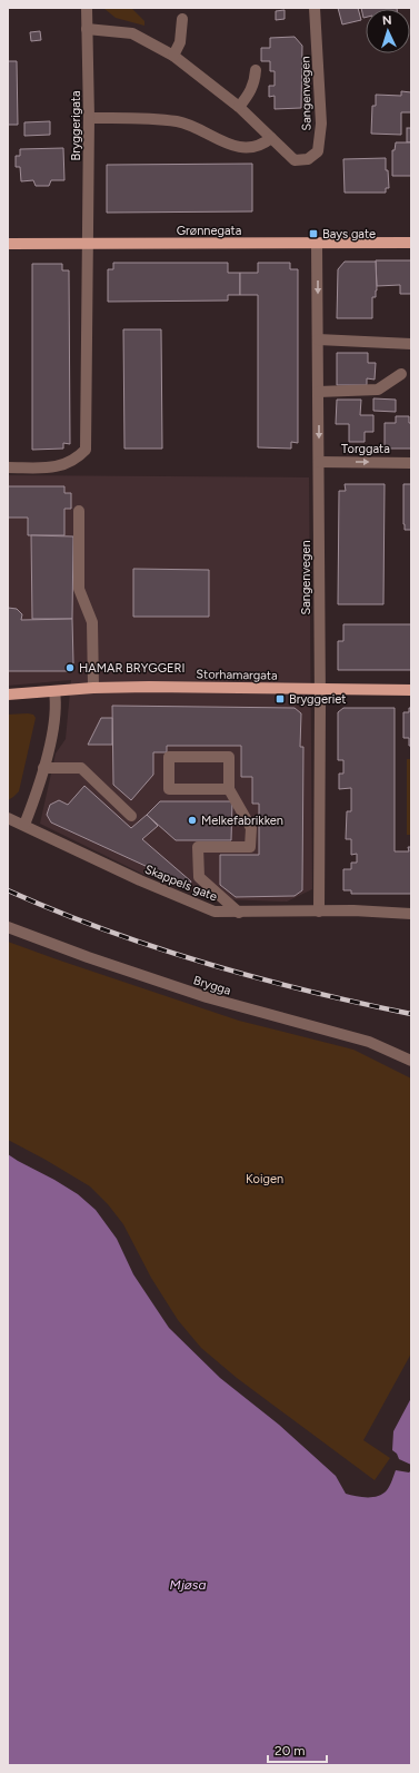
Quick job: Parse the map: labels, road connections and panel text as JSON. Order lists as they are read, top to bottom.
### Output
{
  "streets": {
    "main road": ["Grønnegata", "Storhamargata"],
    "street": [
      "Sangenvegen",
      "Bryggerigata",
      "Torggata",
      "Skappels gate",
      "Brygga"
    ]
  },
  "crossings": [
    ["Sangenvegen", "Grønnegata"],
    ["Sangenvegen", "Torggata"],
    ["Sangenvegen", "Storhamargata"],
    ["Sangenvegen", "Skappels gate"],
    ["Bryggerigata", "Grønnegata"]
  ],
  "water": ["Mjøsa"],
  "parks": ["Koigen"],
  "places": {
    "transit": ["Bays gate", "Bryggeriet"],
    "other": ["HAMAR BRYGGERI", "Melkefabrikken"]
  },
  "scale_bar": "20 m",
  "north": "top"
}
